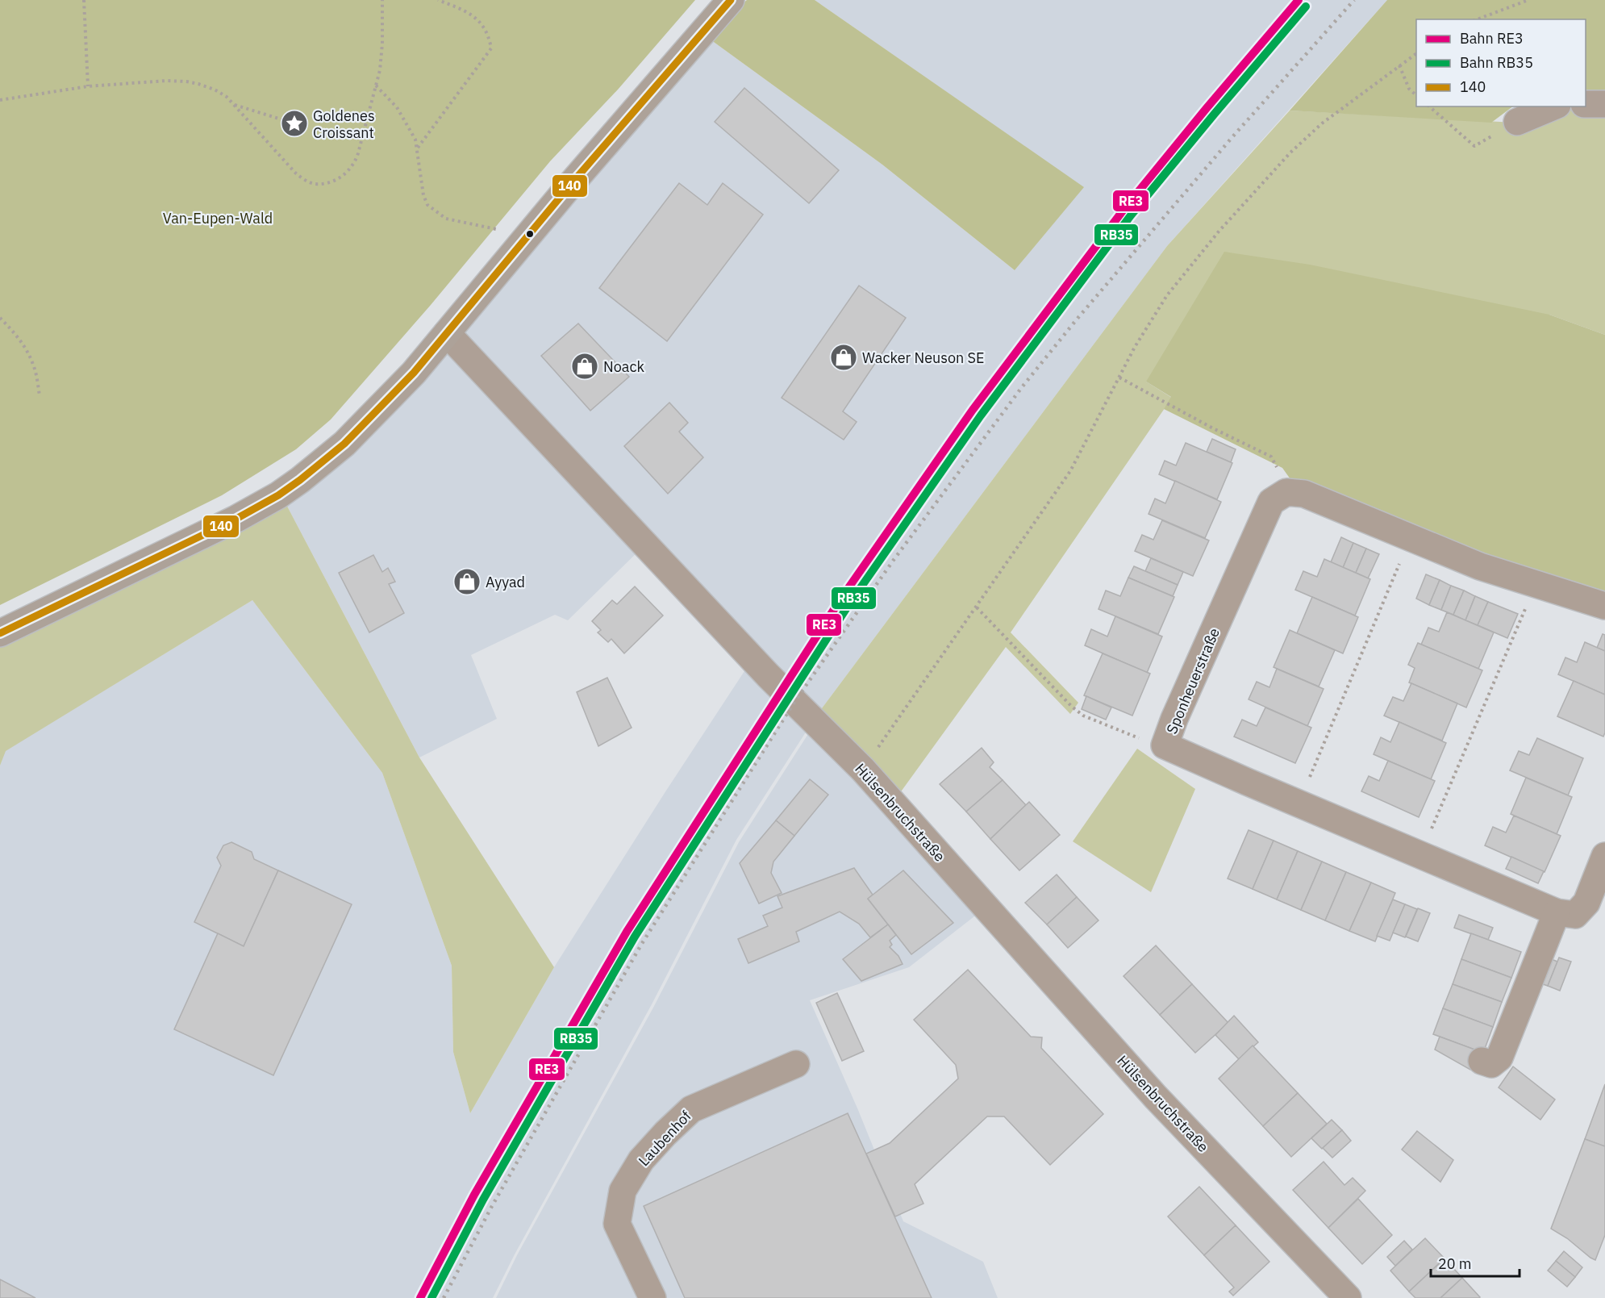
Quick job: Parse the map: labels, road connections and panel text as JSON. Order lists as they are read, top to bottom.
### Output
{
  "streets": {
    "street": ["Sponheuerstraße", "Hülsenbruchstraße", "Laubenhof"]
  },
  "parks": ["Van-Eupen-Wald"],
  "places": {
    "place": ["Goldenes Croissant"],
    "shop": ["Wacker Neuson SE", "Noack", "Ayyad"]
  },
  "lines": ["rail line RE3", "transit line 140", "rail line RB35"],
  "legend": ["Bahn RE3", "Bahn RB35", "140"],
  "scale_bar": "20 m"
}
